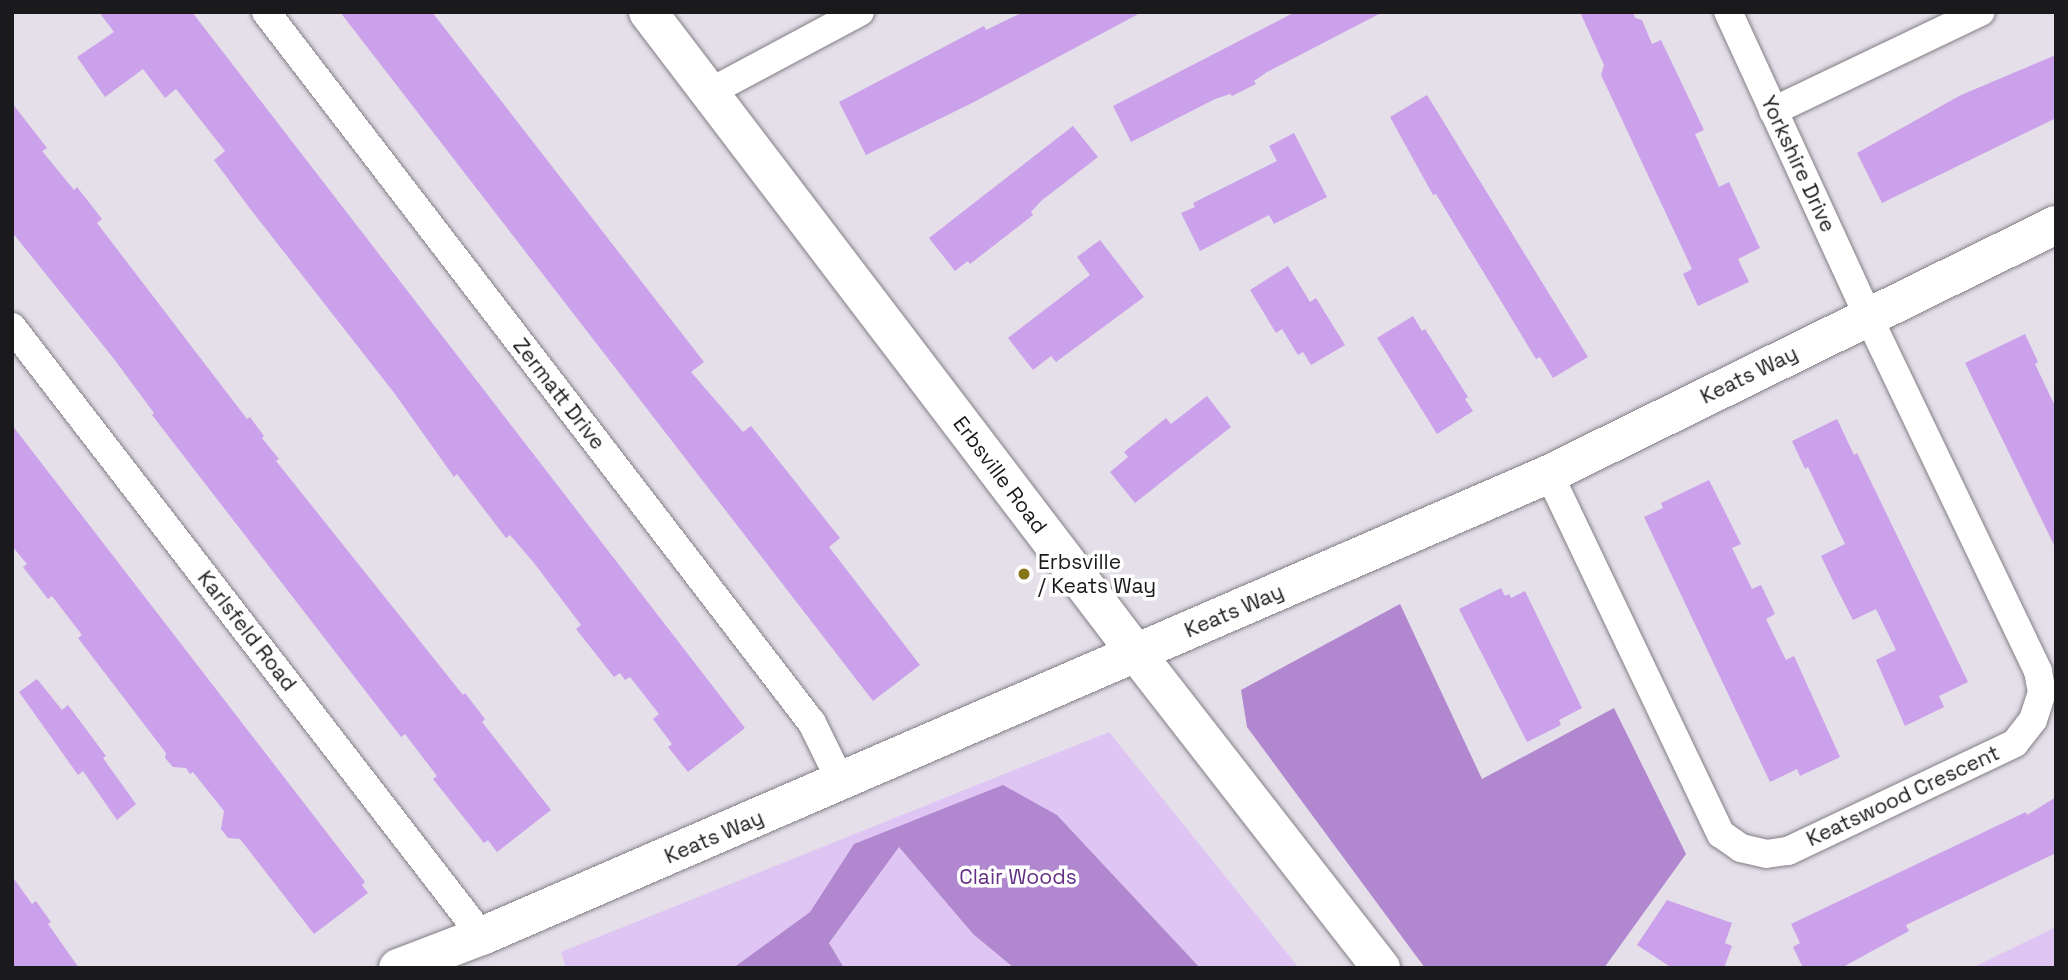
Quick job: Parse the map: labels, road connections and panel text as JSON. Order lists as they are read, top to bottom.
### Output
{
  "streets": {
    "street": [
      "Yorkshire Drive",
      "Keats Way",
      "Zermatt Drive",
      "Erbsville Road",
      "Karlsfeld Road",
      "Keatswood Crescent"
    ]
  },
  "crossings": [
    ["Yorkshire Drive", "Keats Way"],
    ["Yorkshire Drive", "Keatswood Crescent"],
    ["Keats Way", "Zermatt Drive"],
    ["Keats Way", "Erbsville Road"],
    ["Keats Way", "Karlsfeld Road"],
    ["Keats Way", "Keatswood Crescent"]
  ],
  "parks": ["Clair Woods"],
  "places": ["Erbsville / Keats Way"]
}
